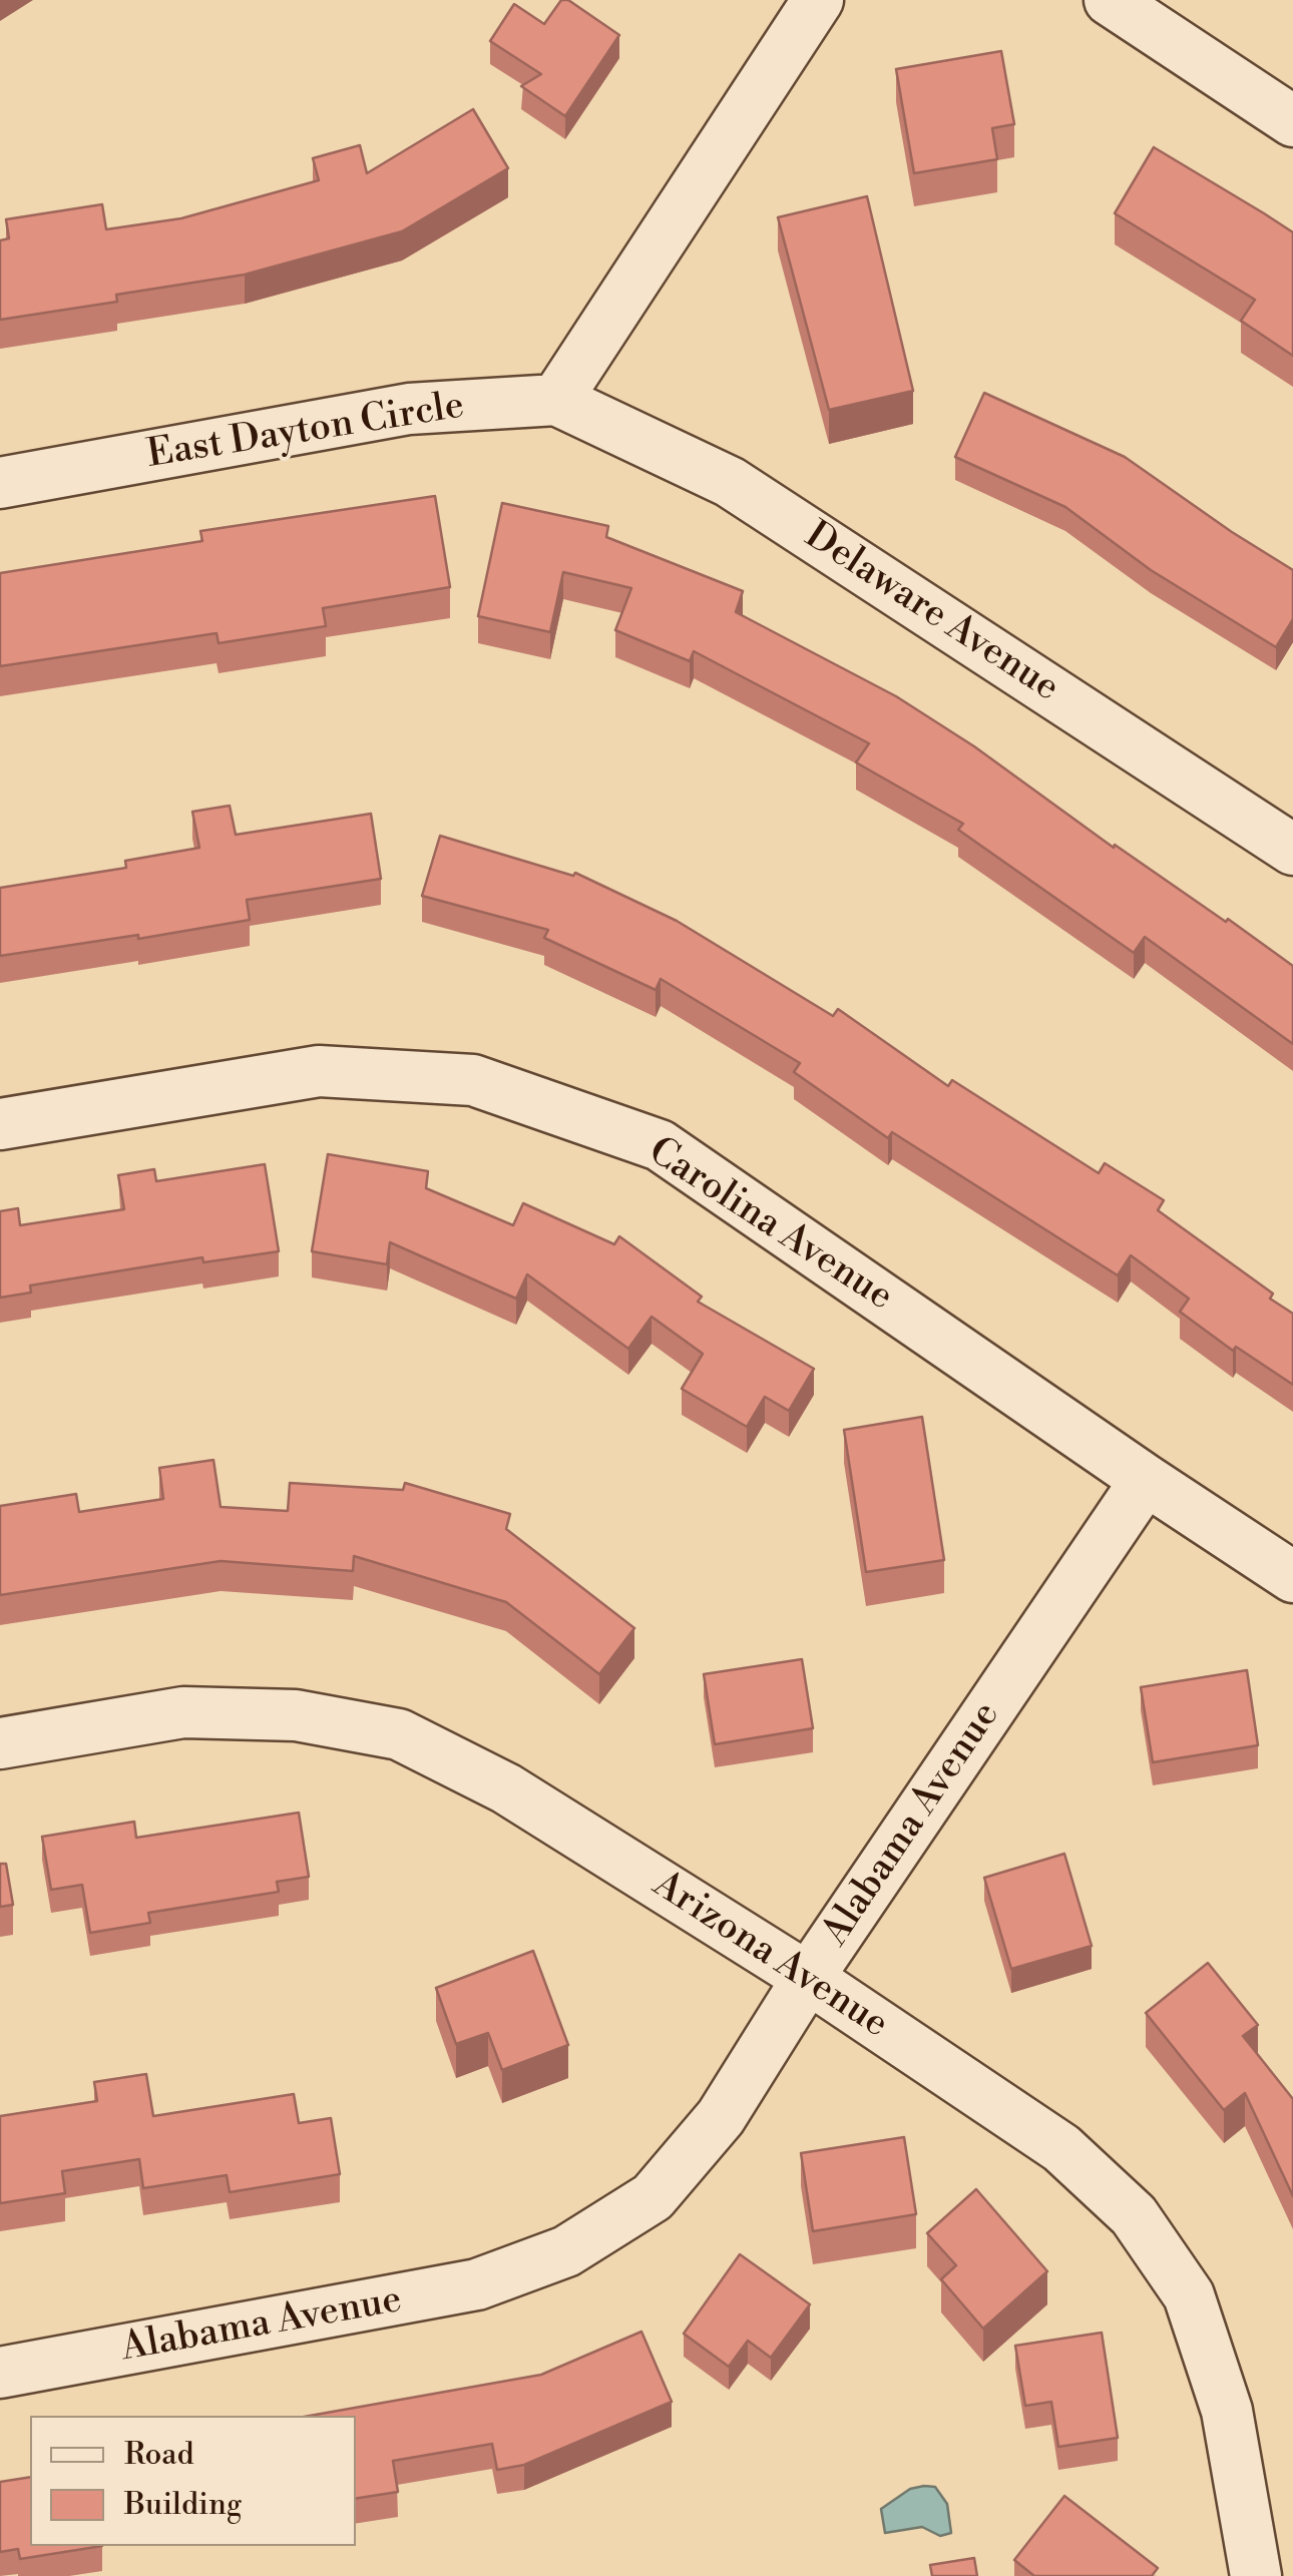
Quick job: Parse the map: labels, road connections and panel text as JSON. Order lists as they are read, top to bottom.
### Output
{
  "streets": {
    "street": [
      "East Dayton Circle",
      "Delaware Avenue",
      "Carolina Avenue",
      "Alabama Avenue",
      "Arizona Avenue"
    ]
  },
  "crossings": [
    ["East Dayton Circle", "Delaware Avenue"],
    ["Carolina Avenue", "Alabama Avenue"],
    ["Alabama Avenue", "Arizona Avenue"]
  ],
  "legend": ["Road", "Building"]
}
